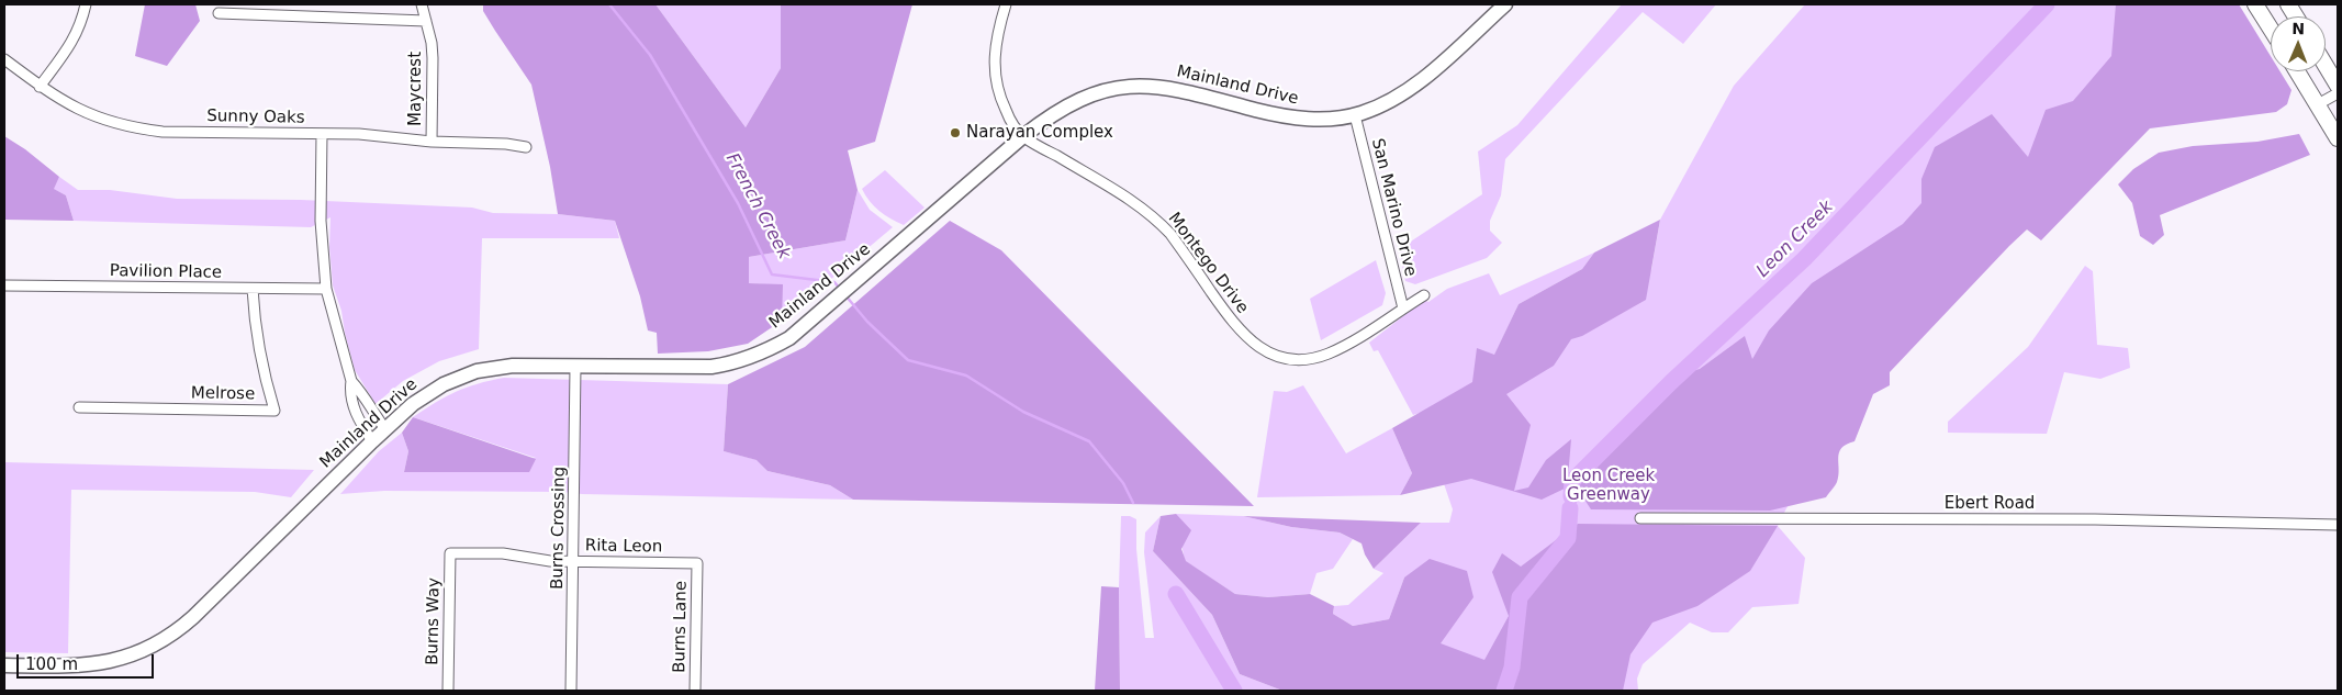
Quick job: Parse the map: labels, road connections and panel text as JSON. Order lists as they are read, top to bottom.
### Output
{
  "streets": {
    "main road": ["Mainland Drive"],
    "street": [
      "Maycrest",
      "Sunny Oaks",
      "San Marino Drive",
      "Montego Drive",
      "Pavilion Place",
      "Melrose",
      "Ebert Road",
      "Burns Crossing",
      "Rita Leon",
      "Burns Way",
      "Burns Lane"
    ]
  },
  "crossings": [
    ["Mainland Drive", "San Marino Drive"],
    ["Mainland Drive", "Montego Drive"],
    ["Mainland Drive", "Burns Crossing"],
    ["Maycrest", "Sunny Oaks"],
    ["San Marino Drive", "Montego Drive"],
    ["Pavilion Place", "Melrose"],
    ["Burns Crossing", "Rita Leon"],
    ["Rita Leon", "Burns Way"],
    ["Rita Leon", "Burns Lane"]
  ],
  "water": ["French Creek", "Leon Creek"],
  "parks": ["Leon Creek Greenway"],
  "places": ["Narayan Complex"],
  "scale_bar": "100 m",
  "north": "top"
}
